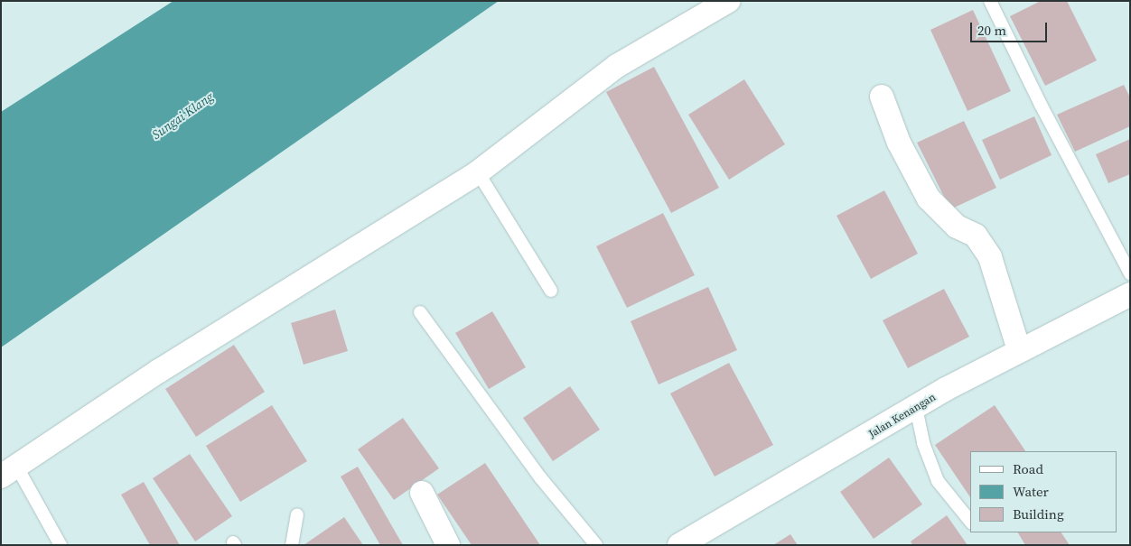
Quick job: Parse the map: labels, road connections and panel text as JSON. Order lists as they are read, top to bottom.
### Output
{
  "streets": {
    "street": ["Jalan Kenangan"]
  },
  "water": ["Sungai Klang"],
  "legend": ["Road", "Water", "Building"],
  "scale_bar": "20 m"
}
